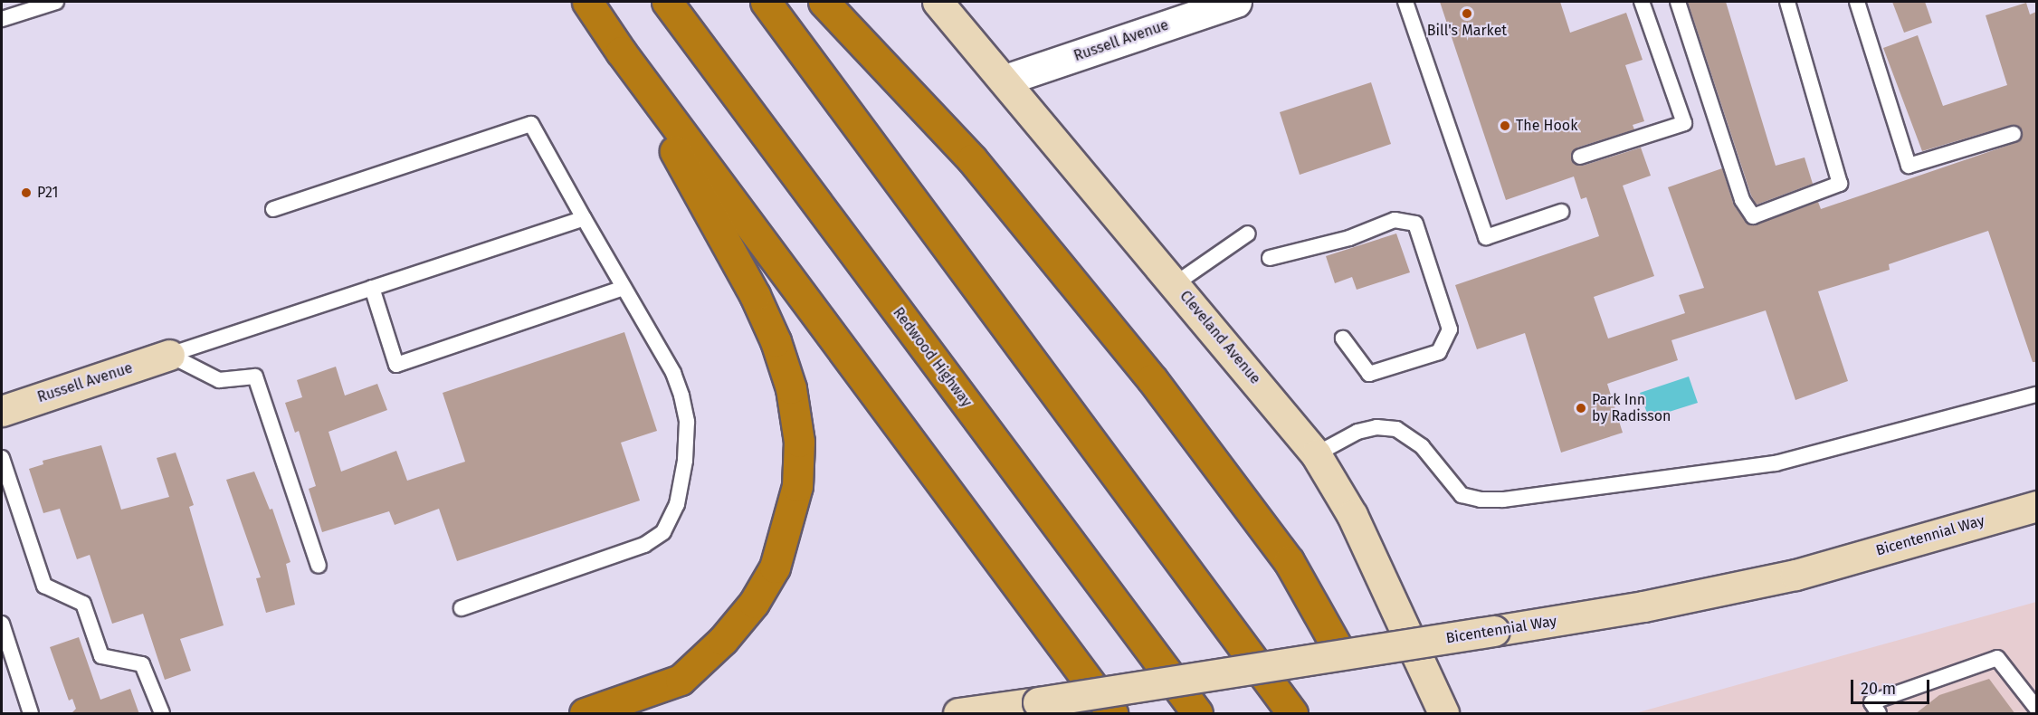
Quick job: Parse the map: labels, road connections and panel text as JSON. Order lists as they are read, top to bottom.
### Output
{
  "streets": {
    "highway": ["Redwood Highway"],
    "main road": ["Russell Avenue", "Cleveland Avenue", "Bicentennial Way"]
  },
  "crossings": [
    ["Russell Avenue", "Cleveland Avenue"]
  ],
  "places": [
    "Bill's Market",
    "The Hook",
    "P21",
    "Park Inn by Radisson"
  ],
  "scale_bar": "20 m"
}
